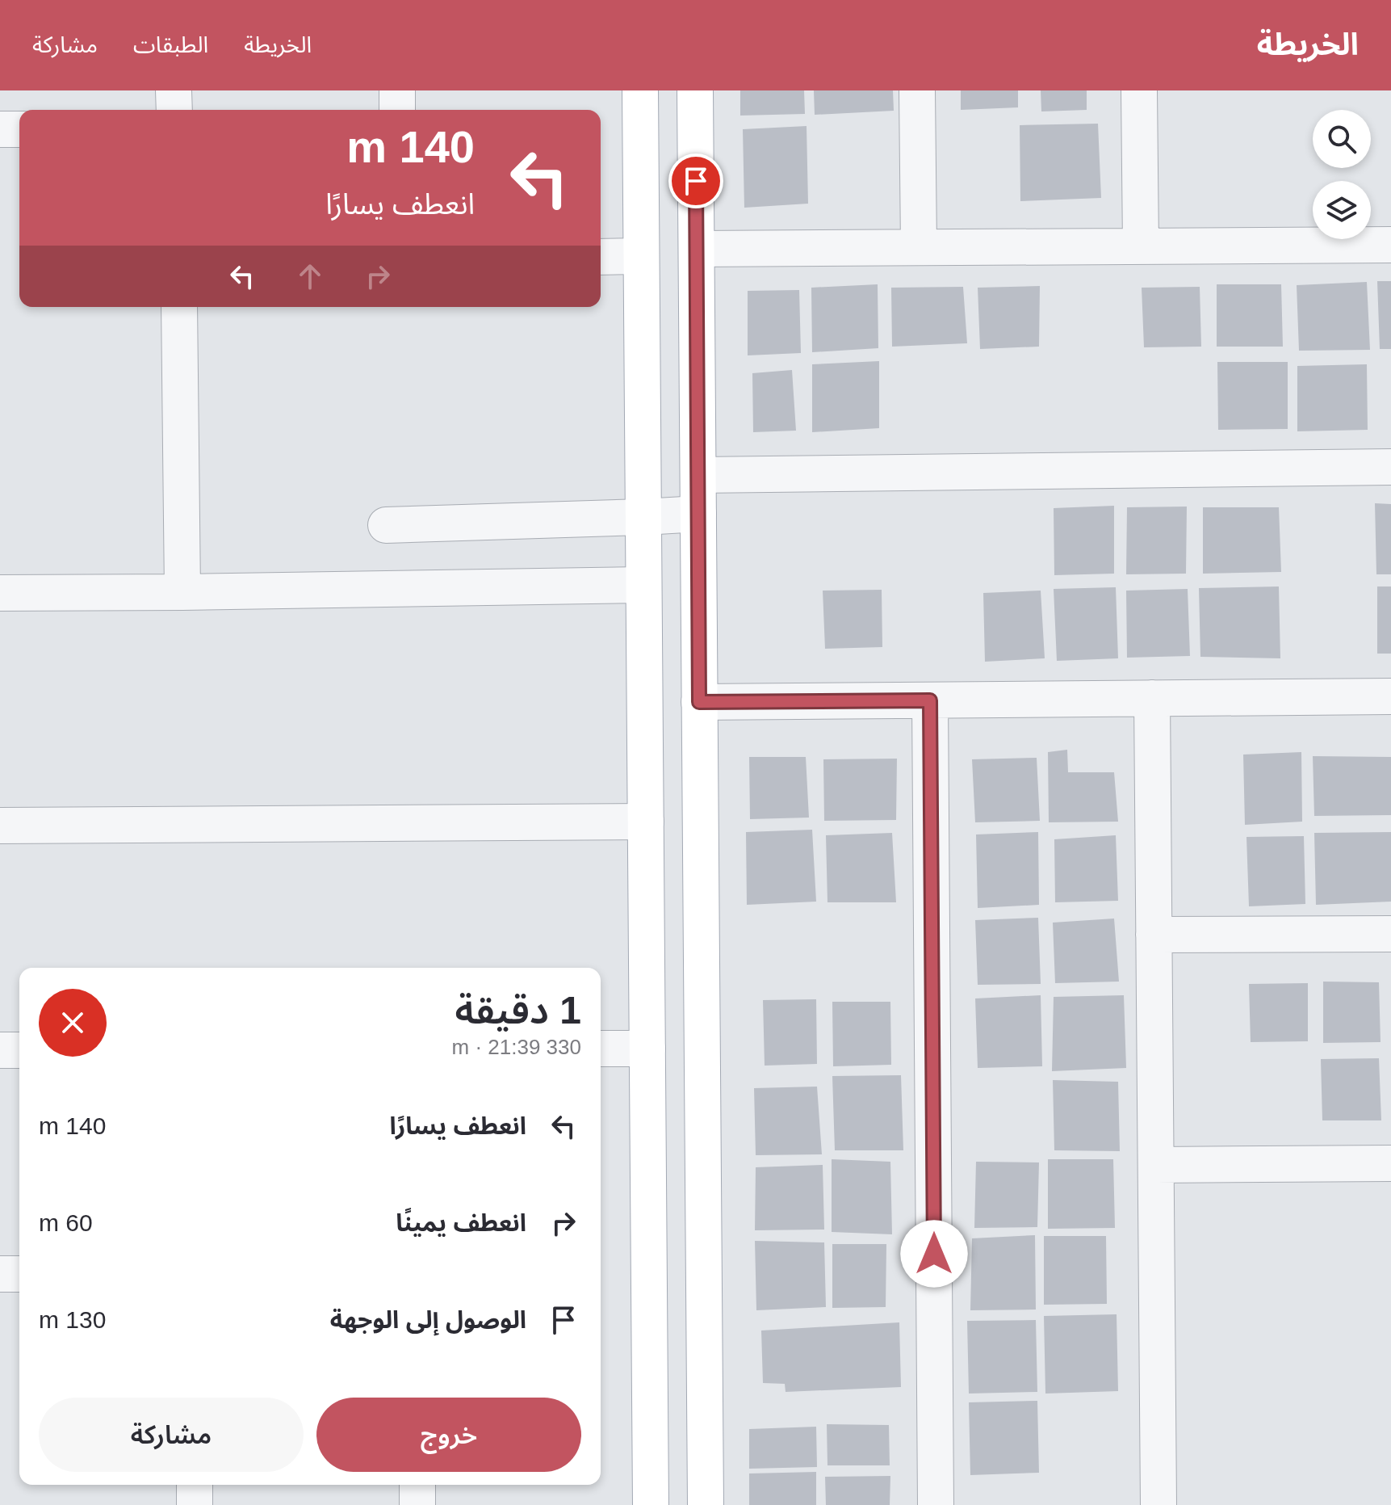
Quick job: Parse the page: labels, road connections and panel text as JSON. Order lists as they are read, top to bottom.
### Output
{
  "page": {
    "header": "الخريطة",
    "nav": ["الخريطة", "الطبقات", "مشاركة"],
    "turn": ["140 m", "انعطف يسارًا"],
    "heading": ["1 دقيقة", "330 m · 21:39"],
    "list": [
      {
        "name": "انعطف يسارًا",
        "value": "140 m"
      },
      {
        "name": "انعطف يمينًا",
        "value": "60 m"
      },
      {
        "name": "الوصول إلى الوجهة",
        "value": "130 m"
      }
    ],
    "buttons": ["خروج", "مشاركة"]
  }
}
